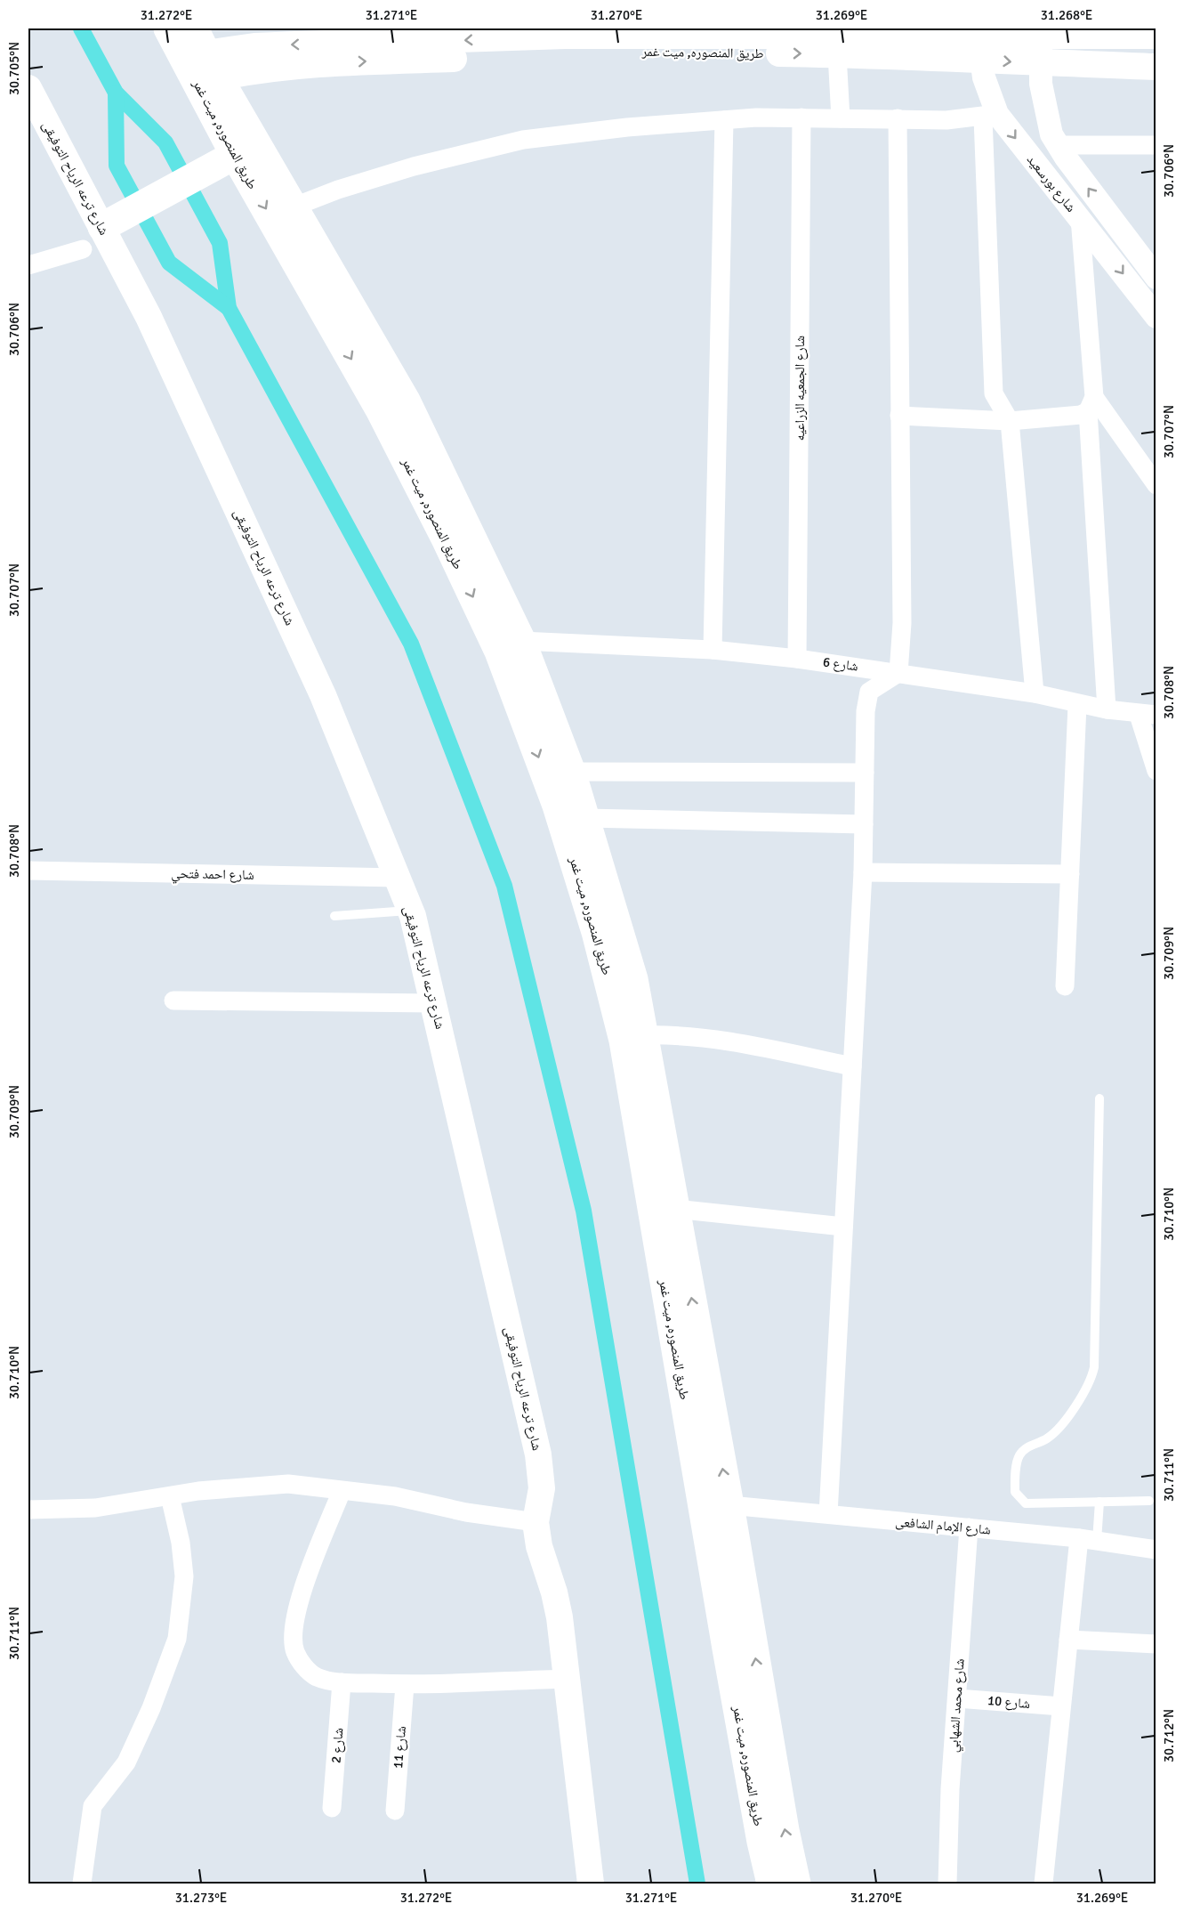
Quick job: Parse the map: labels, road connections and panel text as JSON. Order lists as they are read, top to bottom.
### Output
{
  "streets": {
    "highway": ["طريق المنصوره, ميت غمر"],
    "main road": ["شارع ترعه الرياح التوفيقى"],
    "street": [
      "شارع بورسعيد",
      "شارع الجمعيه الزراعيه",
      "شارع 6",
      "شارع احمد فتحي",
      "شارع الإمام الشافعى",
      "شارع 10",
      "شارع محمد الشهابي",
      "شارع 2",
      "شارع 11"
    ]
  },
  "crossings": [
    ["طريق المنصوره, ميت غمر", "شارع بورسعيد"],
    ["طريق المنصوره, ميت غمر", "شارع 6"],
    ["طريق المنصوره, ميت غمر", "شارع الإمام الشافعى"],
    ["شارع ترعه الرياح التوفيقى", "شارع احمد فتحي"],
    ["شارع الجمعيه الزراعيه", "شارع 6"],
    ["شارع الإمام الشافعى", "شارع محمد الشهابي"],
    ["شارع 10", "شارع محمد الشهابي"]
  ],
  "coordinates": [
    "31.272°E",
    "31.271°E",
    "31.270°E",
    "31.269°E",
    "31.268°E",
    "30.705°N",
    "30.706°N",
    "30.707°N",
    "30.708°N",
    "30.709°N",
    "30.710°N",
    "30.711°N",
    "30.712°N",
    "31.273°E"
  ]
}
